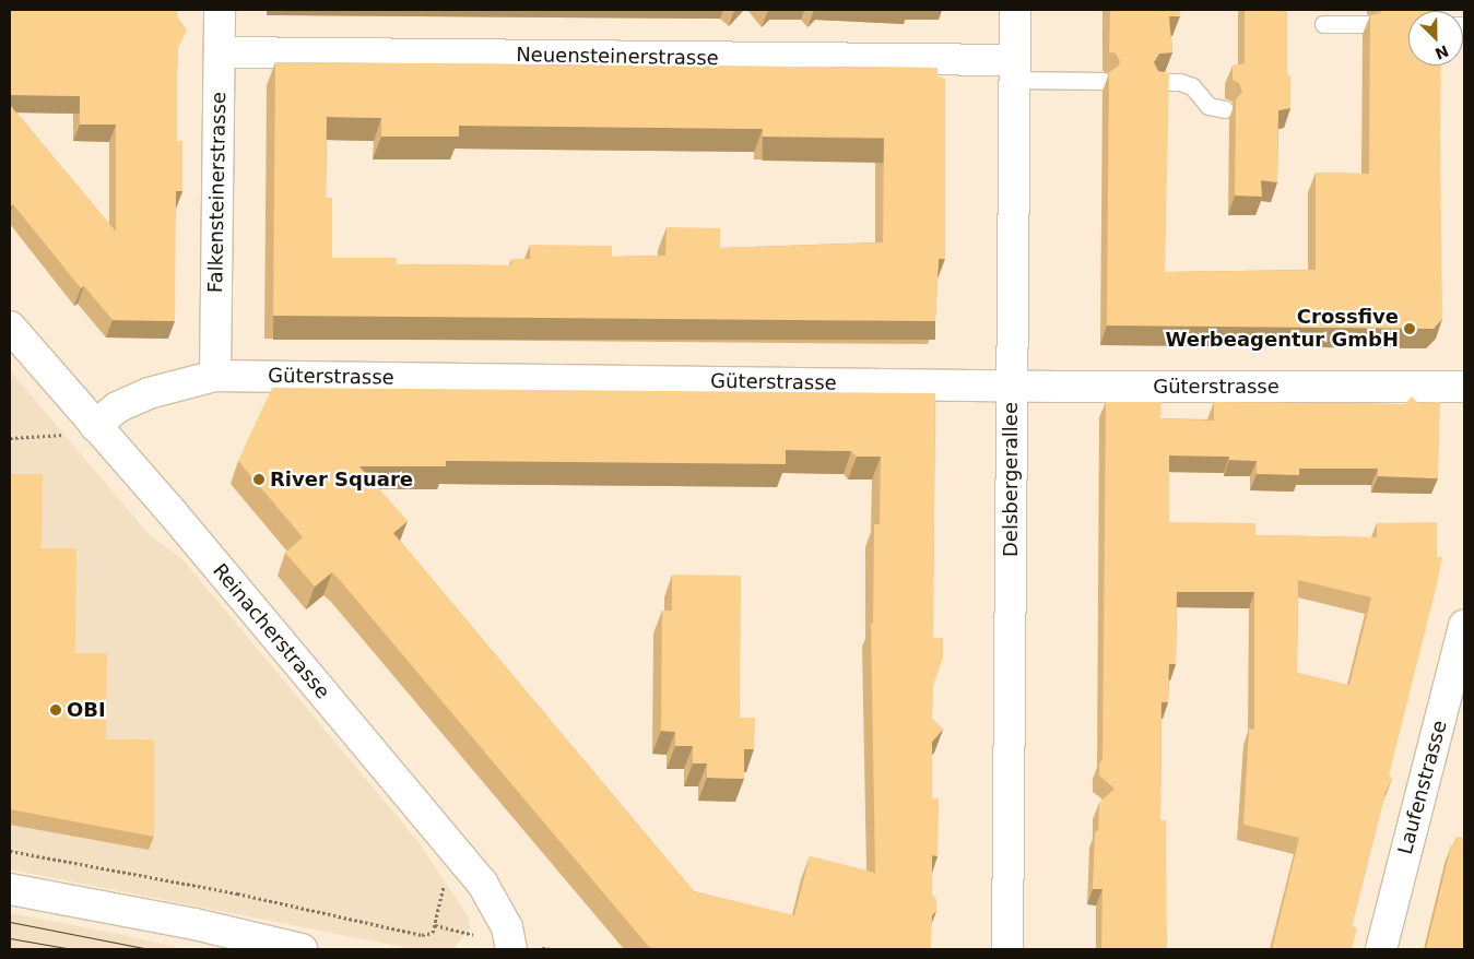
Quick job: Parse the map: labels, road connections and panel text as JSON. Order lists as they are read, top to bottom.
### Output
{
  "streets": {
    "street": [
      "Neuensteinerstrasse",
      "Falkensteinerstrasse",
      "Güterstrasse",
      "Delsbergerallee",
      "Reinacherstrasse",
      "Laufenstrasse"
    ]
  },
  "crossings": [
    ["Neuensteinerstrasse", "Falkensteinerstrasse"],
    ["Neuensteinerstrasse", "Delsbergerallee"],
    ["Falkensteinerstrasse", "Güterstrasse"],
    ["Güterstrasse", "Delsbergerallee"],
    ["Güterstrasse", "Reinacherstrasse"]
  ],
  "places": ["Crossfive Werbeagentur GmbH", "River Square", "OBI"],
  "north": "bottom right"
}
